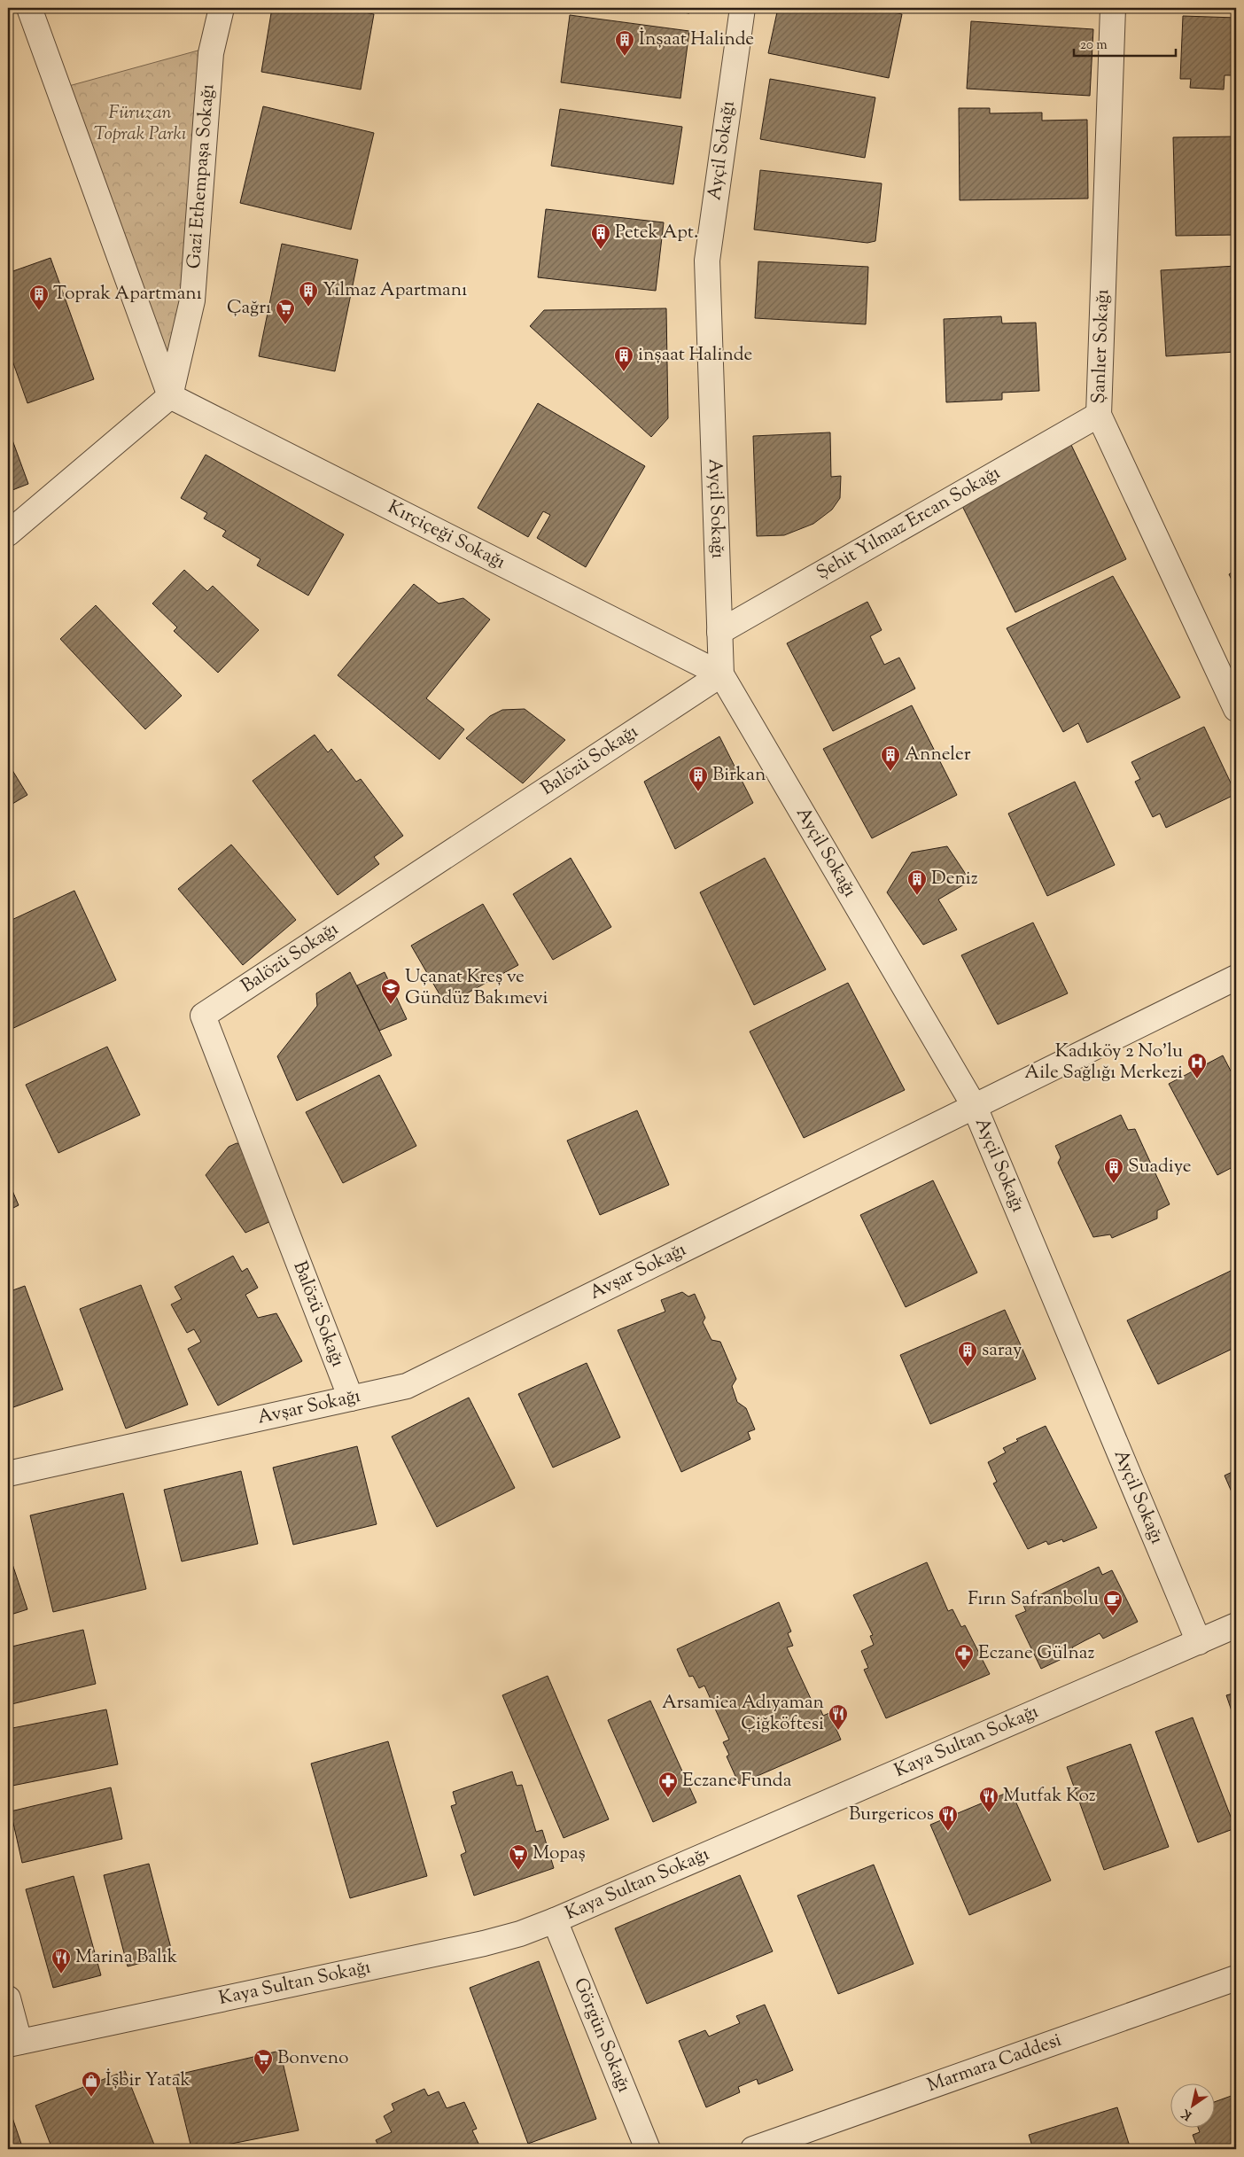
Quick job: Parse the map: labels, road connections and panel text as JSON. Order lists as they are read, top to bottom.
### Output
{
  "streets": {
    "street": [
      "Ayçil Sokağı",
      "Gazi Ethempaşa Sokağı",
      "Şanlıer Sokağı",
      "Şehit Yılmaz Ercan Sokağı",
      "Kırçiçeği Sokağı",
      "Balözü Sokağı",
      "Avşar Sokağı",
      "Kaya Sultan Sokağı",
      "Görgün Sokağı",
      "Marmara Caddesi"
    ]
  },
  "crossings": [
    ["Ayçil Sokağı", "Şehit Yılmaz Ercan Sokağı"],
    ["Ayçil Sokağı", "Kırçiçeği Sokağı"],
    ["Ayçil Sokağı", "Balözü Sokağı"],
    ["Ayçil Sokağı", "Avşar Sokağı"],
    ["Ayçil Sokağı", "Kaya Sultan Sokağı"],
    ["Gazi Ethempaşa Sokağı", "Kırçiçeği Sokağı"],
    ["Şanlıer Sokağı", "Şehit Yılmaz Ercan Sokağı"],
    ["Kırçiçeği Sokağı", "Balözü Sokağı"],
    ["Balözü Sokağı", "Avşar Sokağı"],
    ["Kaya Sultan Sokağı", "Görgün Sokağı"]
  ],
  "parks": ["Füruzan Toprak Parkı"],
  "places": {
    "building": [
      "İnşaat Halinde",
      "Petek Apt.",
      "Yılmaz Apartmanı",
      "Toprak Apartmanı",
      "inşaat Halinde",
      "Anneler",
      "Birkan",
      "Deniz",
      "Suadiye",
      "saray"
    ],
    "supermarket": ["Çağrı", "Mopaş", "Bonveno"],
    "school or university": ["Uçanat Kreş ve Gündüz Bakımevi"],
    "hospital": ["Kadıköy 2 No'lu Aile Sağlığı Merkezi"],
    "cafe": ["Fırın Safranbolu"],
    "pharmacy": ["Eczane Gülnaz", "Eczane Funda"],
    "restaurant": [
      "Arsamiea Adıyaman Çiğköftesi",
      "Mutfak Koz",
      "Burgericos",
      "Marina Balık"
    ],
    "shop": ["İşbir Yatak"]
  },
  "scale_bar": "20 m",
  "north": "bottom left"
}
